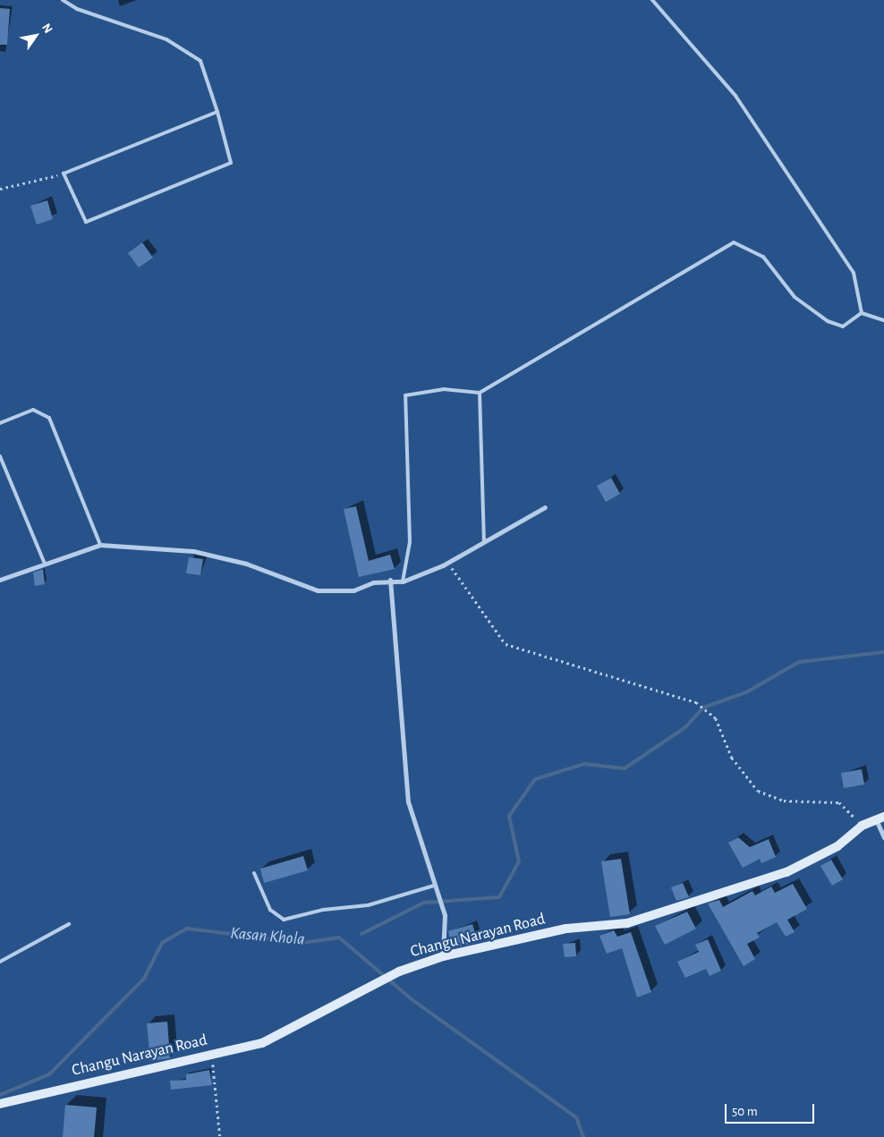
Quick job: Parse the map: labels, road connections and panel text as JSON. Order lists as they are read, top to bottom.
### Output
{
  "streets": {
    "main road": ["Changu Narayan Road"]
  },
  "water": ["Kasan Khola"],
  "scale_bar": "50 m",
  "north": "top right"
}
